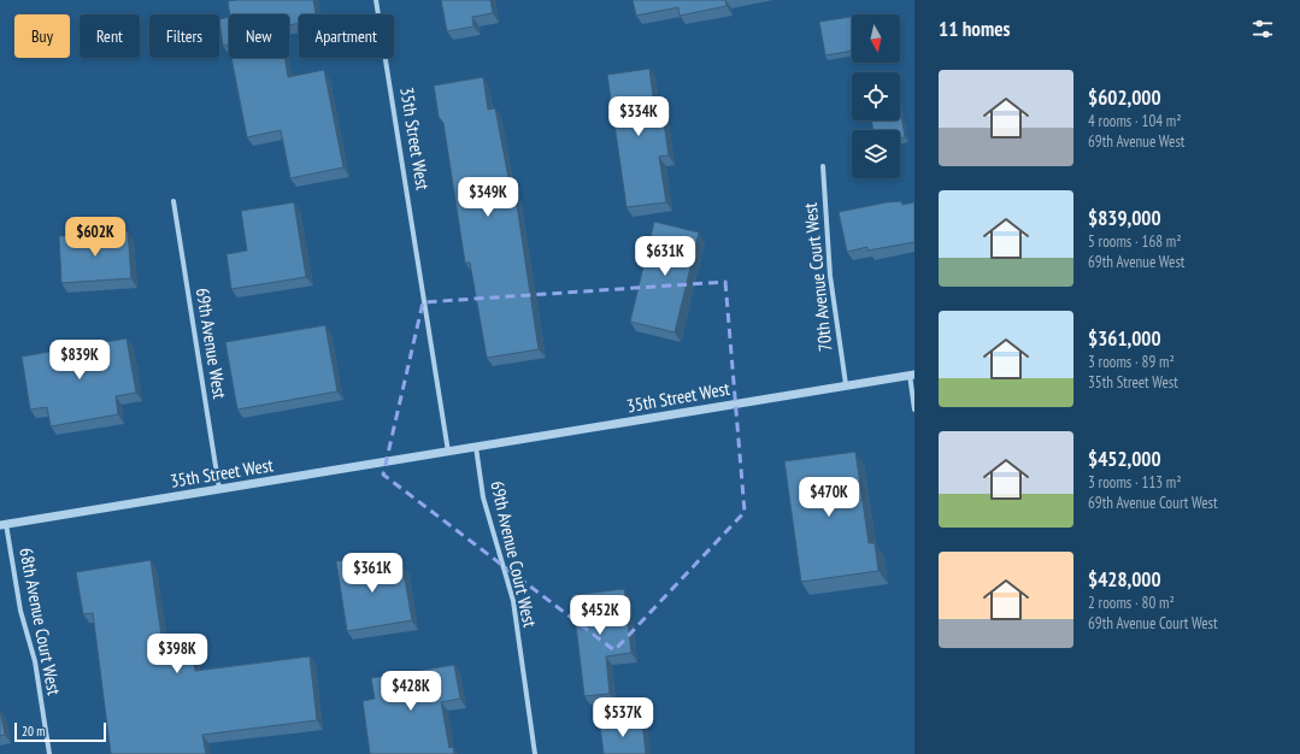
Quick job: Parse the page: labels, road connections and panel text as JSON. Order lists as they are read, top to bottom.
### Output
{
  "streets": {
    "street": [
      "35th Street West",
      "70th Avenue Court West",
      "69th Avenue West",
      "69th Avenue Court West",
      "68th Avenue Court West"
    ]
  },
  "crossings": [
    ["35th Street West", "70th Avenue Court West"],
    ["35th Street West", "69th Avenue West"],
    ["35th Street West", "69th Avenue Court West"],
    ["35th Street West", "68th Avenue Court West"]
  ],
  "scale_bar": "20 m",
  "north": "bottom",
  "page": {
    "heading": "11 homes",
    "chip": [
      "Buy",
      "Rent",
      "Filters",
      "New",
      "Apartment"
    ],
    "list": [
      {
        "name": "$602,000",
        "note": "4 rooms · 104 m² · 69th Avenue West"
      },
      {
        "name": "$839,000",
        "note": "5 rooms · 168 m² · 69th Avenue West"
      },
      {
        "name": "$361,000",
        "note": "3 rooms · 89 m² · 35th Street West"
      },
      {
        "name": "$452,000",
        "note": "3 rooms · 113 m² · 69th Avenue Court West"
      },
      {
        "name": "$428,000",
        "note": "2 rooms · 80 m² · 69th Avenue Court West"
      }
    ],
    "price": [
      "$334K",
      "$349K",
      "$602K",
      "$631K",
      "$839K",
      "$470K",
      "$361K",
      "$452K",
      "$398K",
      "$428K",
      "$537K"
    ],
    "scale": "20 m"
  }
}
